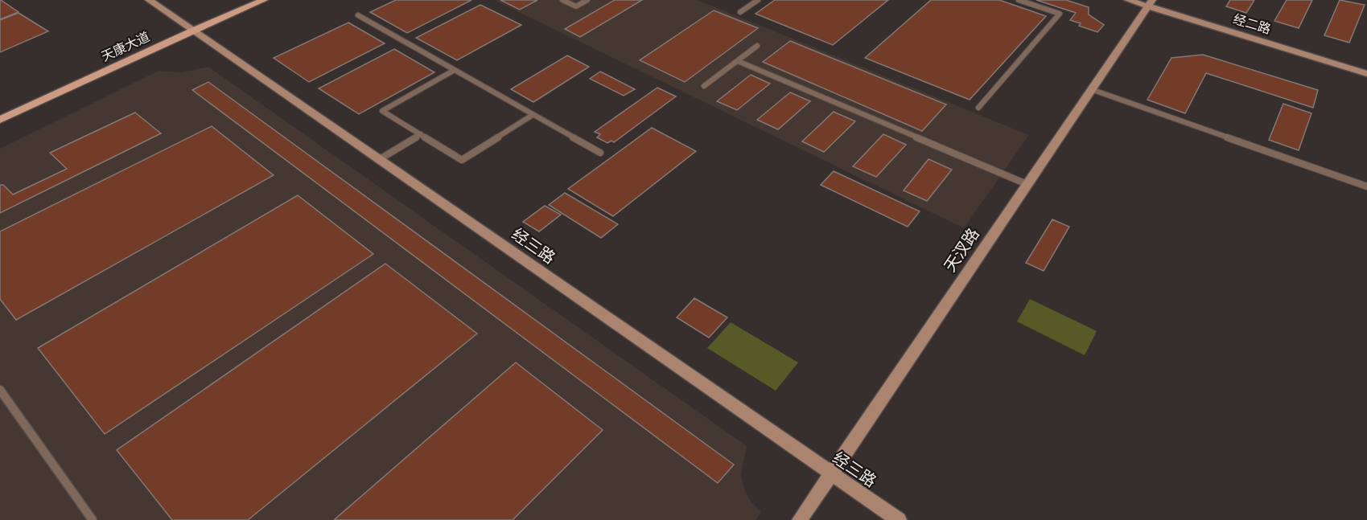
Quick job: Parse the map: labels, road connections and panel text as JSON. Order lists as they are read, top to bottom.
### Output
{
  "streets": {
    "main road": ["天康大道"],
    "street": ["经二路", "经三路", "天汊路"]
  },
  "crossings": [
    ["经二路", "天汊路"],
    ["天康大道", "经三路"],
    ["经三路", "天汊路"]
  ]
}
